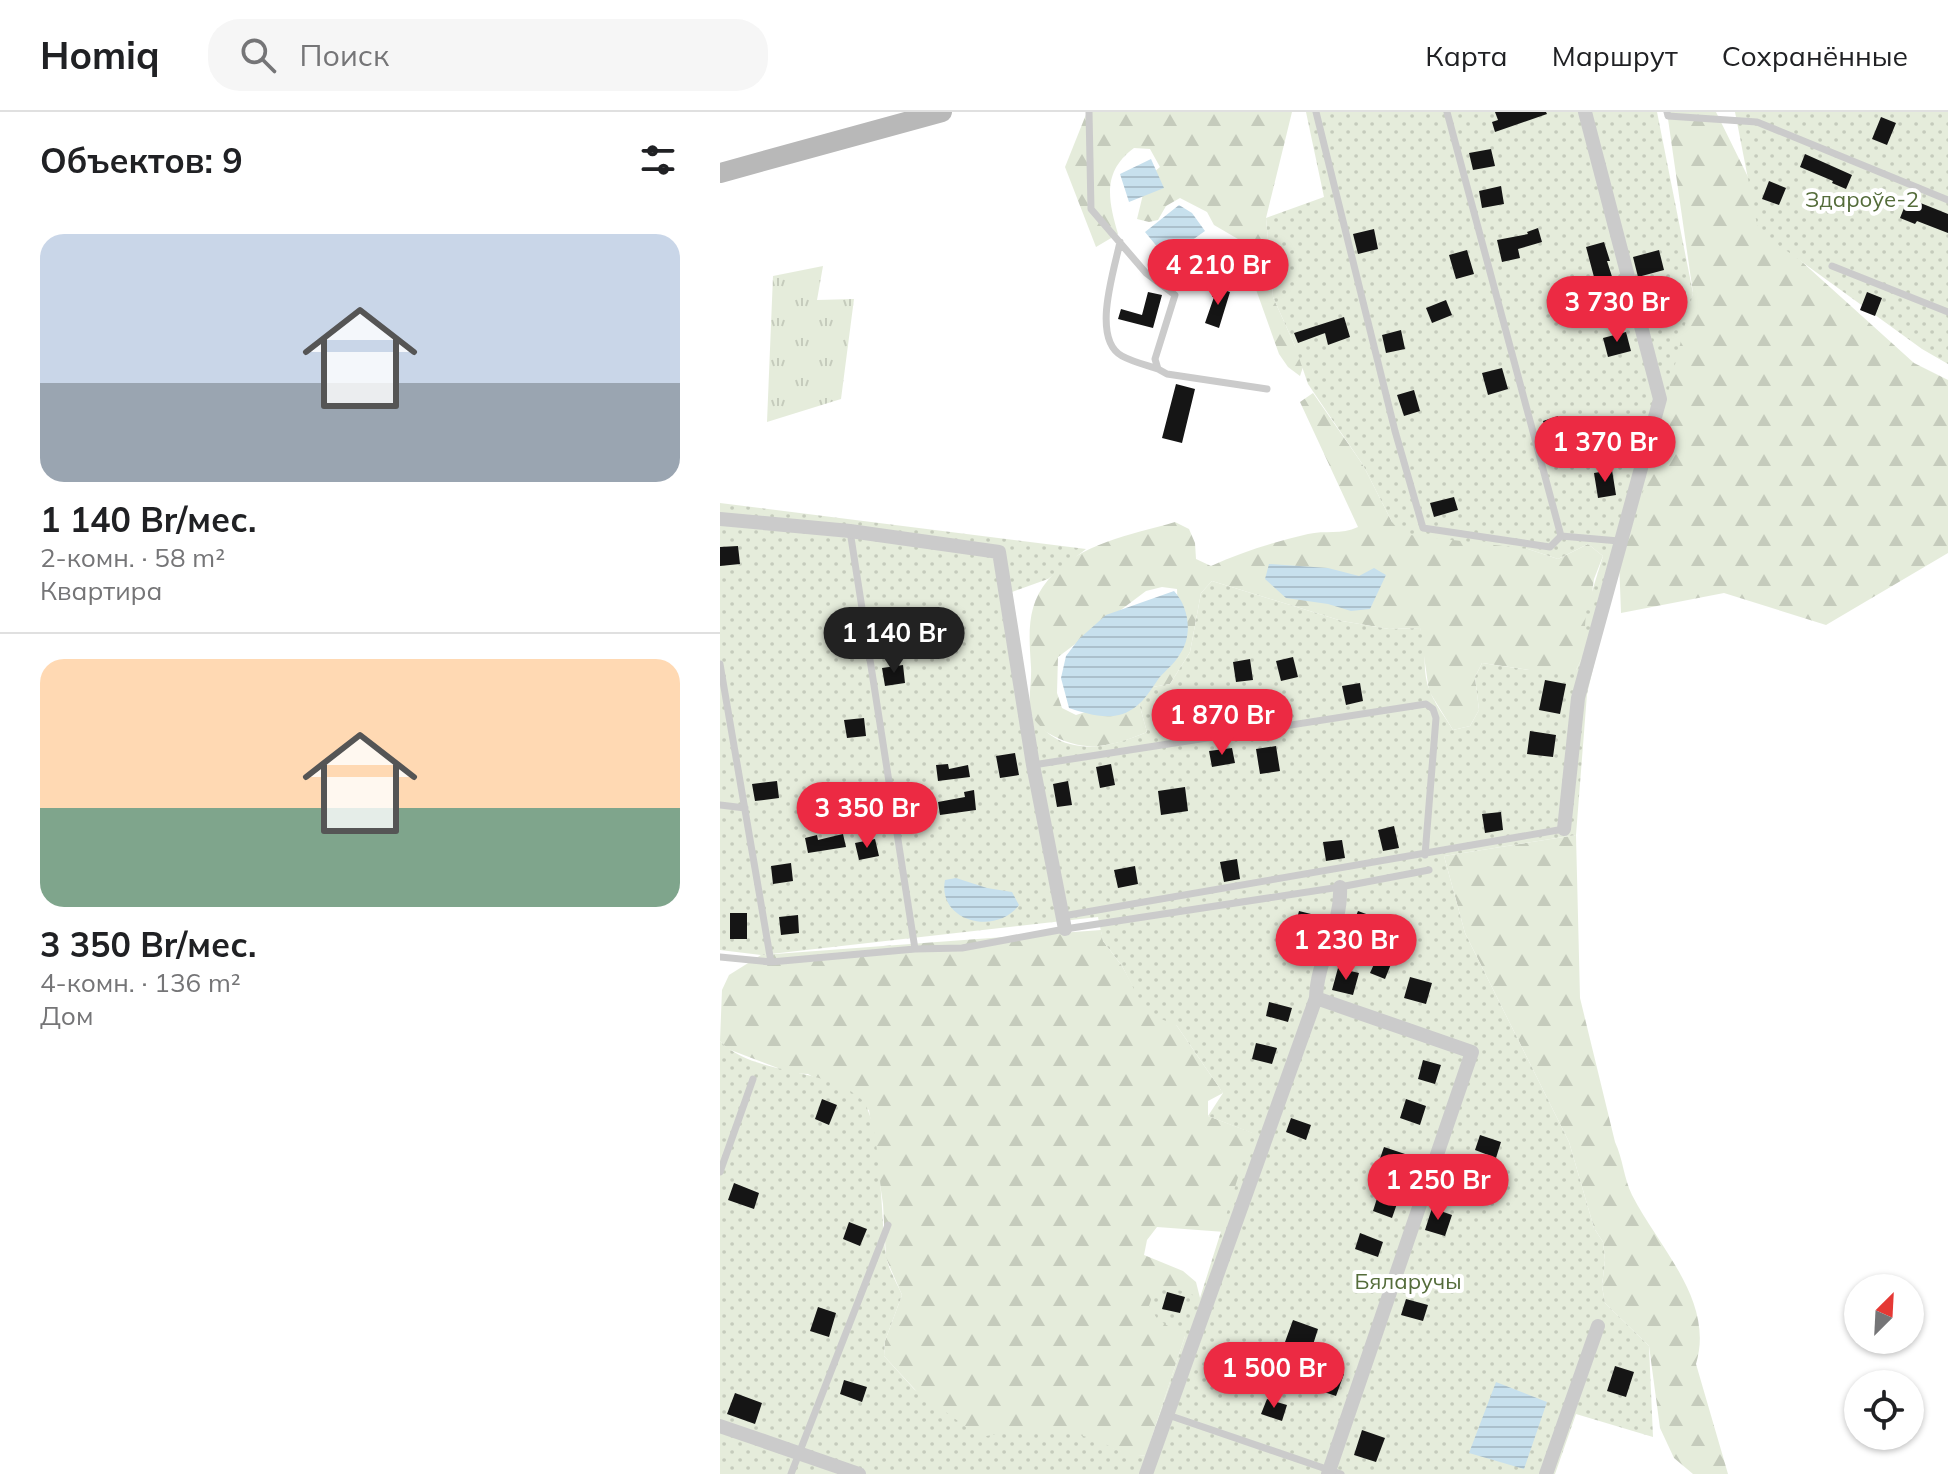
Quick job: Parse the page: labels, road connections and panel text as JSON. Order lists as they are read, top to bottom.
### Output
{
  "parks": ["Здароўе-2", "Бяларучы"],
  "north": "top right",
  "page": {
    "header": "Homiq",
    "search": "Поиск",
    "nav": ["Карта", "Маршрут", "Сохранённые"],
    "heading": "Объектов: 9",
    "list": [
      {
        "name": "1 140 Br/мес.",
        "note": "2-комн. · 58 m² · Квартира"
      },
      {
        "name": "3 350 Br/мес.",
        "note": "4-комн. · 136 m² · Дом"
      }
    ],
    "price": [
      "4 210 Br",
      "3 730 Br",
      "1 370 Br",
      "1 140 Br",
      "1 870 Br",
      "3 350 Br",
      "1 230 Br",
      "1 250 Br",
      "1 500 Br"
    ]
  }
}
